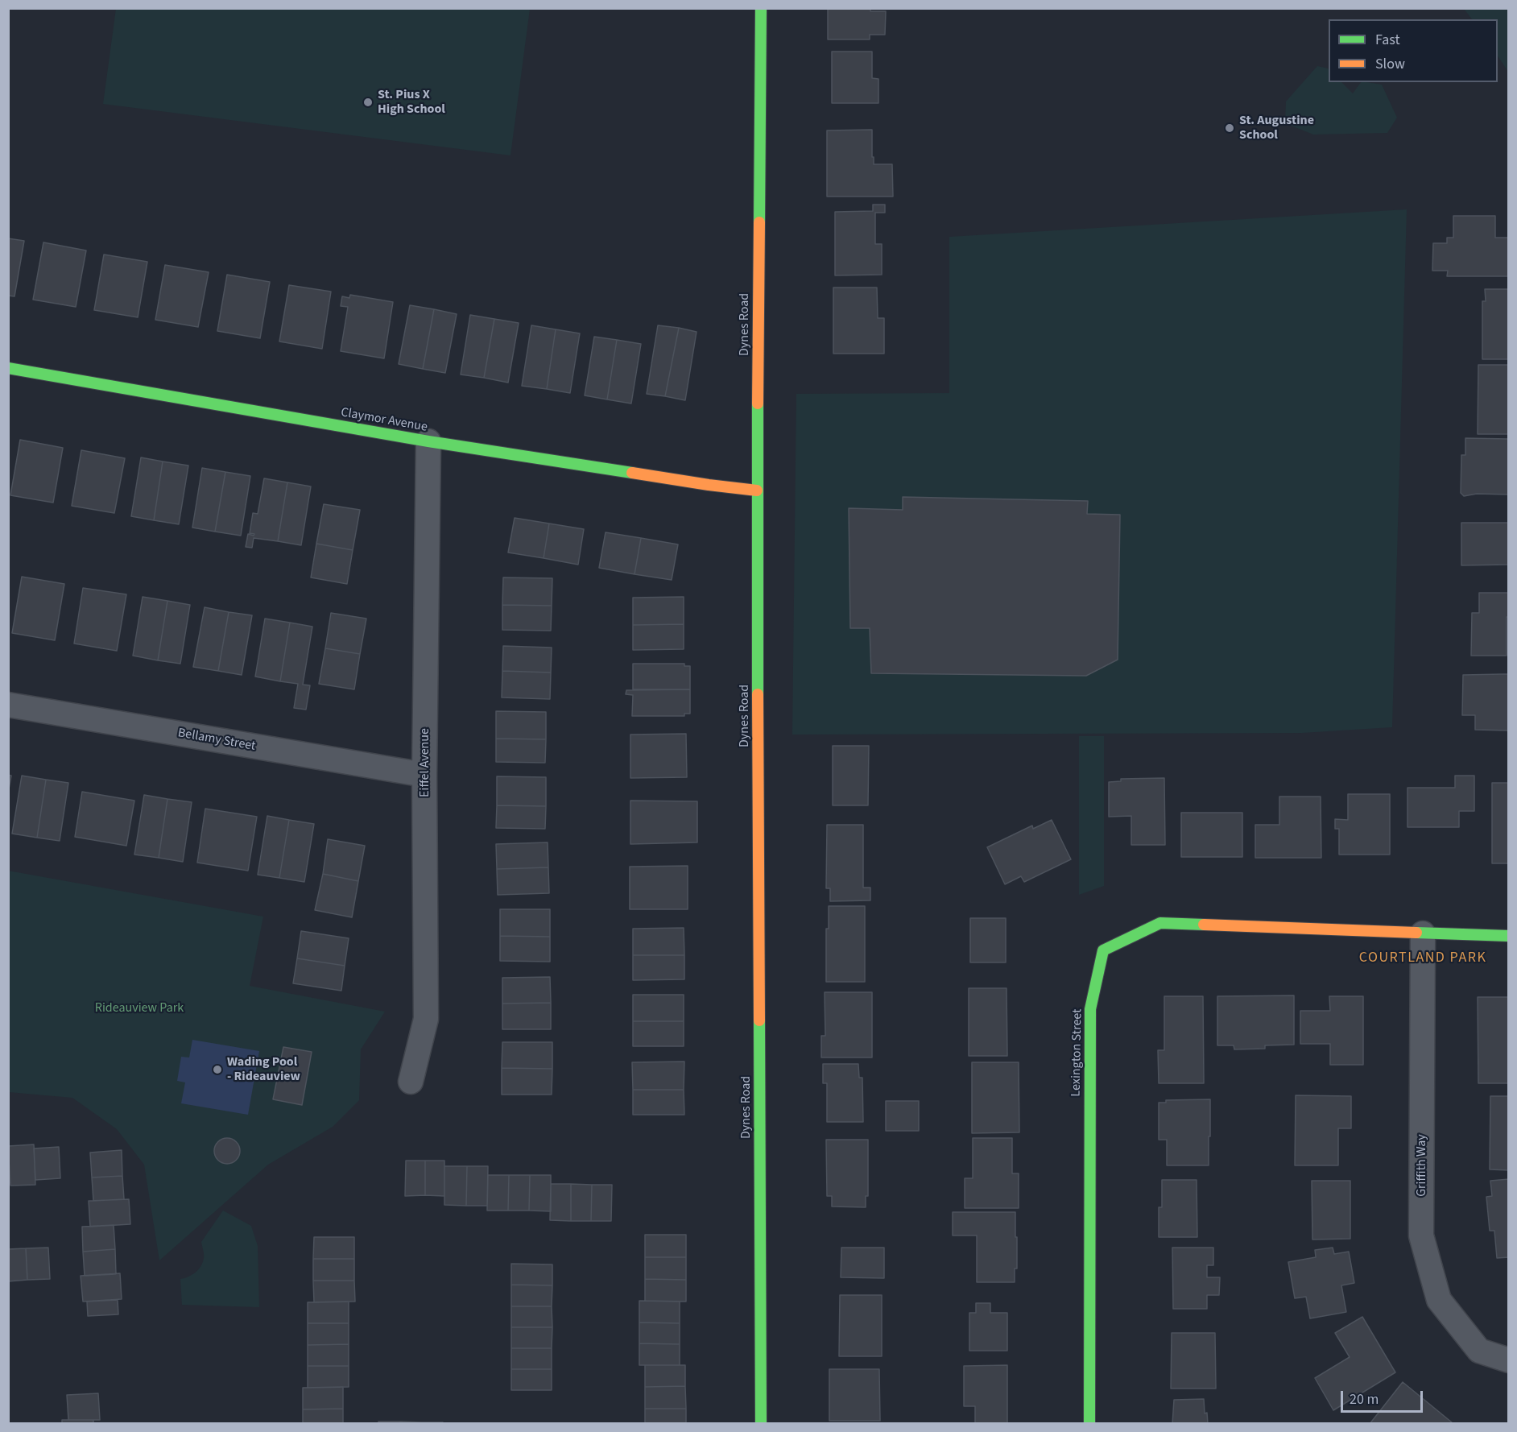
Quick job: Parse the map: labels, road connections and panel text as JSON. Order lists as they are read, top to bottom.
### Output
{
  "streets": {
    "street": [
      "Dynes Road",
      "Claymor Avenue",
      "Bellamy Street",
      "Eiffel Avenue",
      "Lexington Street",
      "Griffith Way"
    ]
  },
  "crossings": [
    ["Dynes Road", "Claymor Avenue"],
    ["Claymor Avenue", "Eiffel Avenue"],
    ["Bellamy Street", "Eiffel Avenue"],
    ["Lexington Street", "Griffith Way"]
  ],
  "districts": ["COURTLAND PARK"],
  "parks": ["Rideauview Park"],
  "places": ["St. Pius X High School", "St. Augustine School", "Wading Pool - Rideauview"],
  "legend": ["Fast", "Slow"],
  "scale_bar": "20 m"
}
